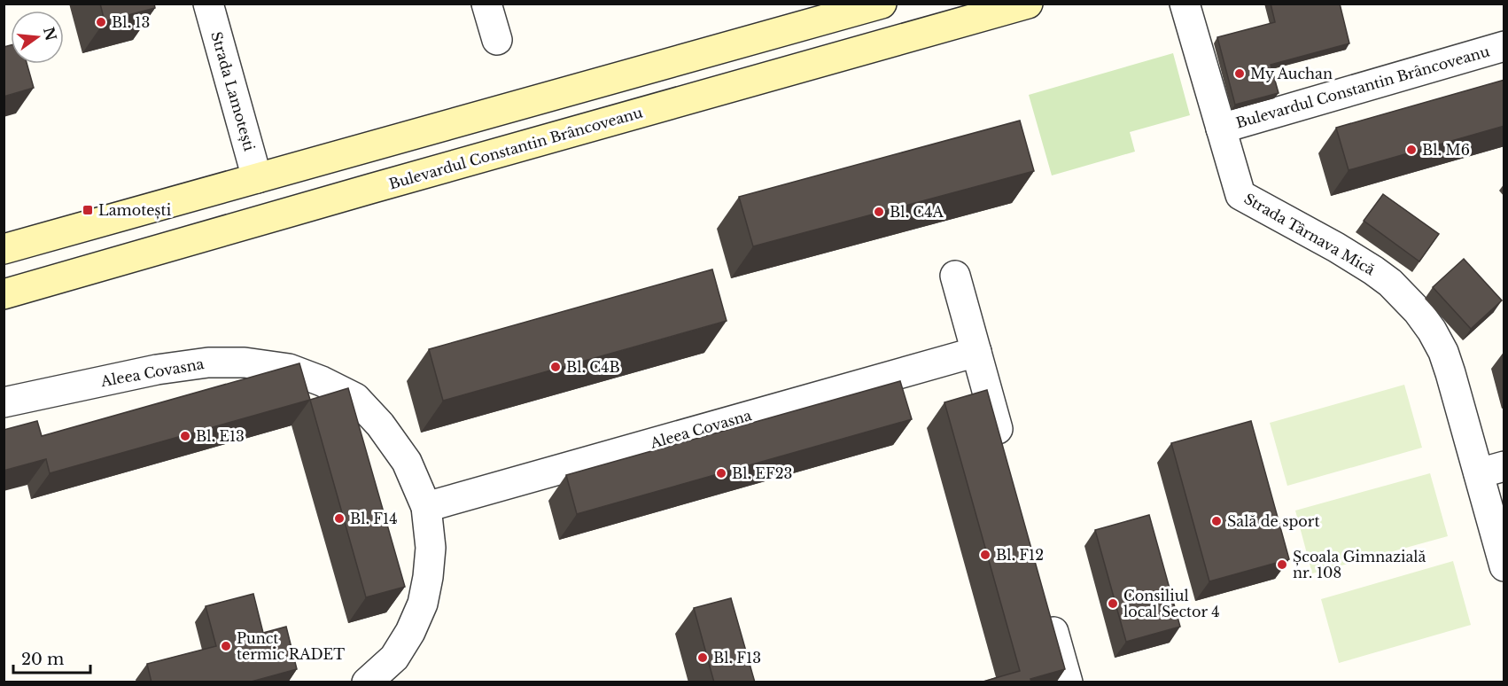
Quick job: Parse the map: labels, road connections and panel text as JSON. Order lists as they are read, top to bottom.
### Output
{
  "streets": {
    "main road": ["Bulevardul Constantin Brâncoveanu"],
    "street": ["Strada Lamotești", "Strada Târnava Mică", "Aleea Covasna"]
  },
  "crossings": [
    ["Bulevardul Constantin Brâncoveanu", "Strada Târnava Mică"]
  ],
  "places": {
    "other": [
      "Bl. 13",
      "My Auchan",
      "Bl. M6",
      "Bl. C4A",
      "Bl. C4B",
      "Bl. E13",
      "Bl. EF23",
      "Bl. F14",
      "Sală de sport",
      "Bl. F12",
      "Școala Gimnazială nr. 108",
      "Consiliul local Sector 4",
      "Punct termic RADET",
      "Bl. F13"
    ],
    "transit": ["Lamotești"]
  },
  "scale_bar": "20 m",
  "north": "right"
}
